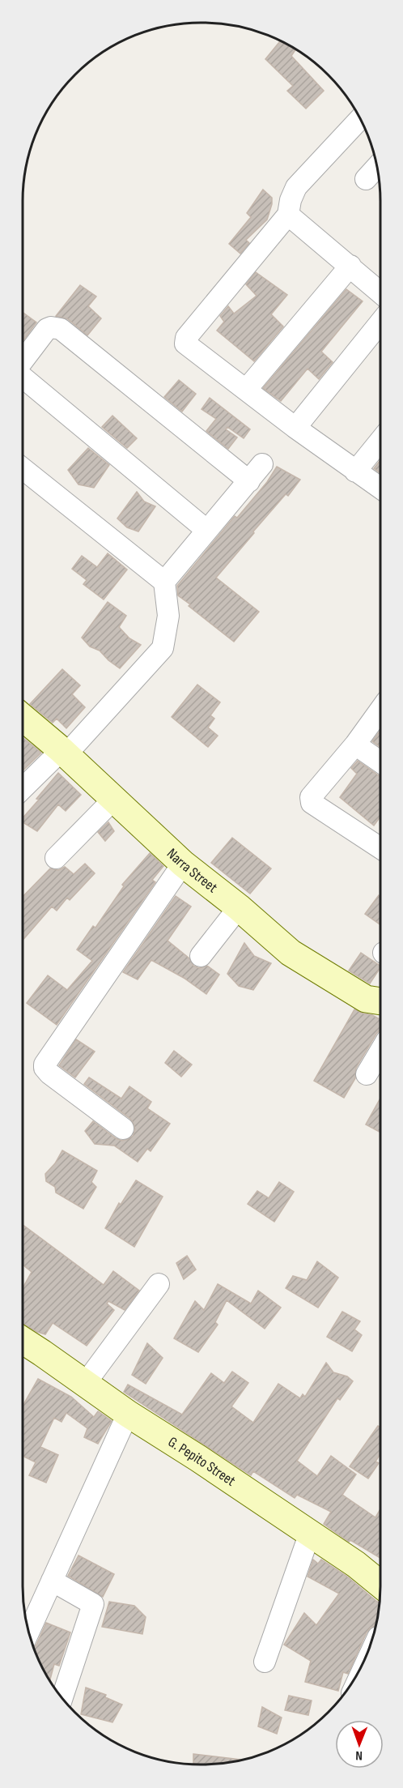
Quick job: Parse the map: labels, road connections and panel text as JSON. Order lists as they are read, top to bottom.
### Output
{
  "streets": {
    "street": ["Narra Street", "G. Pepito Street"]
  },
  "north": "bottom"
}
